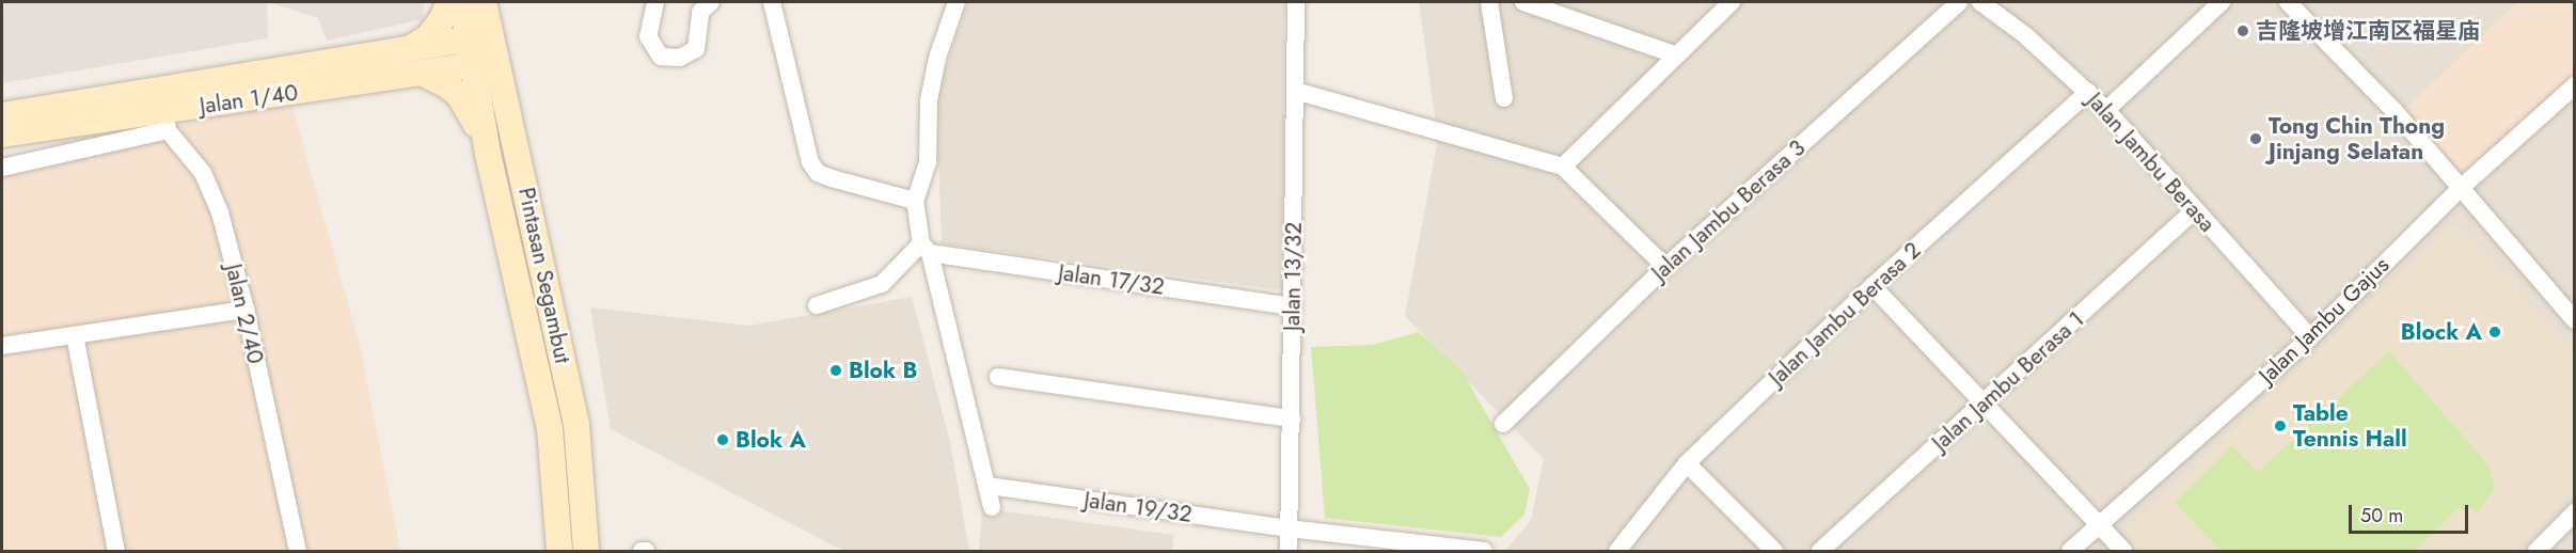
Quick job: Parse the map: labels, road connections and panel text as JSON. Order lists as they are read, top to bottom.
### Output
{
  "streets": {
    "main road": ["Jalan 1/40", "Pintasan Segambut"],
    "street": [
      "Jalan Jambu Berasa",
      "Jalan Jambu Berasa 3",
      "Jalan 13/32",
      "Jalan 17/32",
      "Jalan 2/40",
      "Jalan Jambu Berasa 2",
      "Jalan Jambu Gajus",
      "Jalan Jambu Berasa 1",
      "Jalan 19/32"
    ]
  },
  "crossings": [
    ["Jalan 1/40", "Pintasan Segambut"],
    ["Jalan 1/40", "Jalan 2/40"],
    ["Jalan Jambu Berasa", "Jalan Jambu Berasa 2"],
    ["Jalan Jambu Berasa", "Jalan Jambu Gajus"],
    ["Jalan Jambu Berasa", "Jalan Jambu Berasa 1"],
    ["Jalan 13/32", "Jalan 17/32"],
    ["Jalan 13/32", "Jalan 19/32"]
  ],
  "places": [
    "吉隆坡增江南区福星庙",
    "Tong Chin Thong Jinjang Selatan",
    "Block A",
    "Blok B",
    "Table Tennis Hall",
    "Blok A"
  ],
  "scale_bar": "50 m"
}
